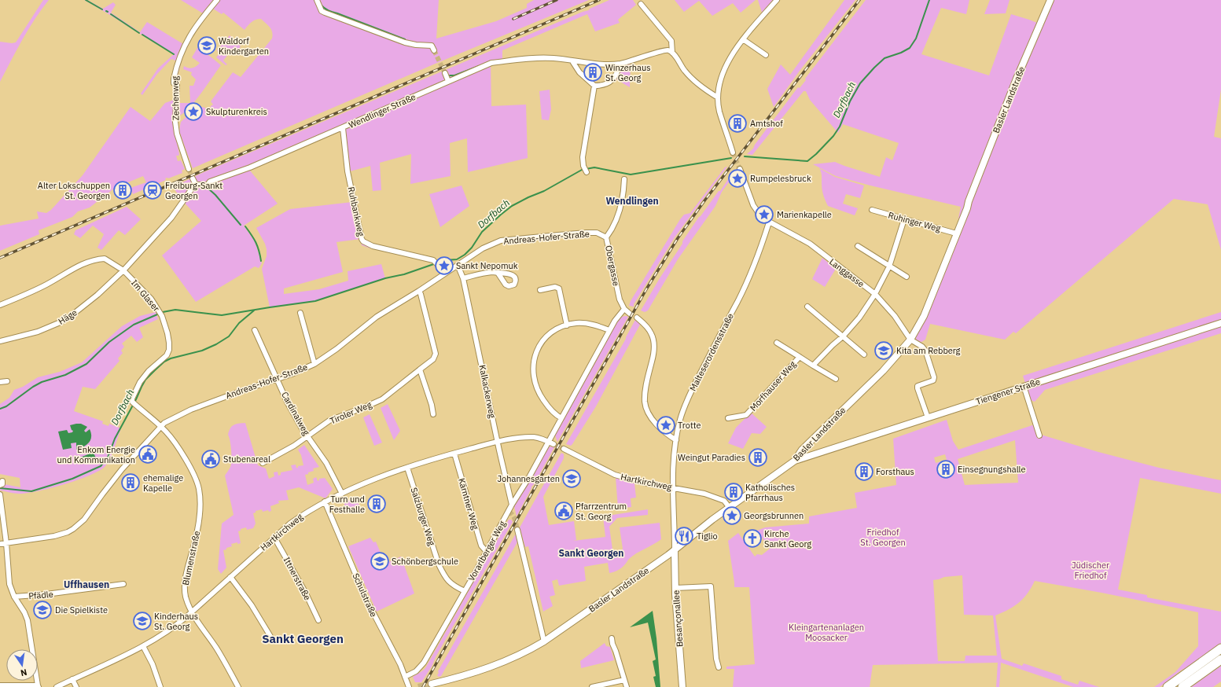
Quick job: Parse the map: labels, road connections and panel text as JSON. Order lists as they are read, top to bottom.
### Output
{
  "streets": {
    "street": [
      "Zechenweg",
      "Basler Landstraße",
      "Wendlinger Straße",
      "Ruhbankweg",
      "Ruhinger Weg",
      "Andreas-Hofer-Straße",
      "Obergasse",
      "Langgasse",
      "Im Glaser",
      "Häge",
      "Malteserordensstraße",
      "Morfhauser Weg",
      "Kalkackerweg",
      "Tiengener Straße",
      "Tiroler Weg",
      "Cardinalweg",
      "Hartkirchweg",
      "Kärntner Weg",
      "Salzburger Weg",
      "Vorarlberger Weg",
      "Blumenstraße",
      "Ittnerstraße",
      "Pfädle",
      "Schulstraße",
      "Besançonallee"
    ]
  },
  "crossings": [
    ["Basler Landstraße", "Ruhinger Weg"],
    ["Basler Landstraße", "Langgasse"],
    ["Basler Landstraße", "Malteserordensstraße"],
    ["Basler Landstraße", "Tiengener Straße"],
    ["Basler Landstraße", "Hartkirchweg"],
    ["Basler Landstraße", "Besançonallee"],
    ["Wendlinger Straße", "Ruhbankweg"],
    ["Ruhbankweg", "Andreas-Hofer-Straße"],
    ["Andreas-Hofer-Straße", "Obergasse"],
    ["Andreas-Hofer-Straße", "Im Glaser"],
    ["Andreas-Hofer-Straße", "Kalkackerweg"],
    ["Andreas-Hofer-Straße", "Tiroler Weg"],
    ["Andreas-Hofer-Straße", "Cardinalweg"],
    ["Andreas-Hofer-Straße", "Blumenstraße"],
    ["Obergasse", "Vorarlberger Weg"],
    ["Langgasse", "Malteserordensstraße"],
    ["Im Glaser", "Häge"],
    ["Im Glaser", "Blumenstraße"],
    ["Malteserordensstraße", "Hartkirchweg"],
    ["Malteserordensstraße", "Besançonallee"],
    ["Kalkackerweg", "Hartkirchweg"],
    ["Kalkackerweg", "Vorarlberger Weg"],
    ["Tiroler Weg", "Cardinalweg"],
    ["Cardinalweg", "Hartkirchweg"],
    ["Hartkirchweg", "Kärntner Weg"],
    ["Hartkirchweg", "Salzburger Weg"],
    ["Hartkirchweg", "Vorarlberger Weg"],
    ["Hartkirchweg", "Blumenstraße"],
    ["Hartkirchweg", "Ittnerstraße"],
    ["Hartkirchweg", "Schulstraße"],
    ["Kärntner Weg", "Vorarlberger Weg"],
    ["Salzburger Weg", "Vorarlberger Weg"],
    ["Vorarlberger Weg", "Schulstraße"]
  ],
  "districts": [
    "Wendlingen",
    "Sankt Georgen",
    "Uffhausen",
    "Sankt Georgen"
  ],
  "water": ["Dorfbach"],
  "parks": ["Friedhof St. Georgen", "Jüdischer Friedhof", "Kleingartenanlagen Moosacker"],
  "places": {
    "school or university": [
      "Waldorf Kindergarten",
      "Kita am Rebberg",
      "Johannesgarten",
      "Schönbergschule",
      "Die Spielkiste",
      "Kinderhaus St. Georg"
    ],
    "building": [
      "Winzerhaus St. Georg",
      "Amtshof",
      "Alter Lokschuppen St. Georgen",
      "Weingut Paradies",
      "Einsegnungshalle",
      "Forsthaus",
      "ehemalige Kapelle",
      "Katholisches Pfarrhaus",
      "Turn und Festhalle"
    ],
    "place": [
      "Skulpturenkreis",
      "Rumpelesbruck",
      "Marienkapelle",
      "Sankt Nepomuk",
      "Trotte",
      "Georgsbrunnen"
    ],
    "station": ["Freiburg-Sankt Georgen"],
    "public building": ["Enkom Energie und Kommunikation", "Stubenareal", "Pfarrzentrum St. Georg"],
    "restaurant": ["Tiglio"],
    "church": ["Kirche Sankt Georg"]
  },
  "north": "bottom"
}
